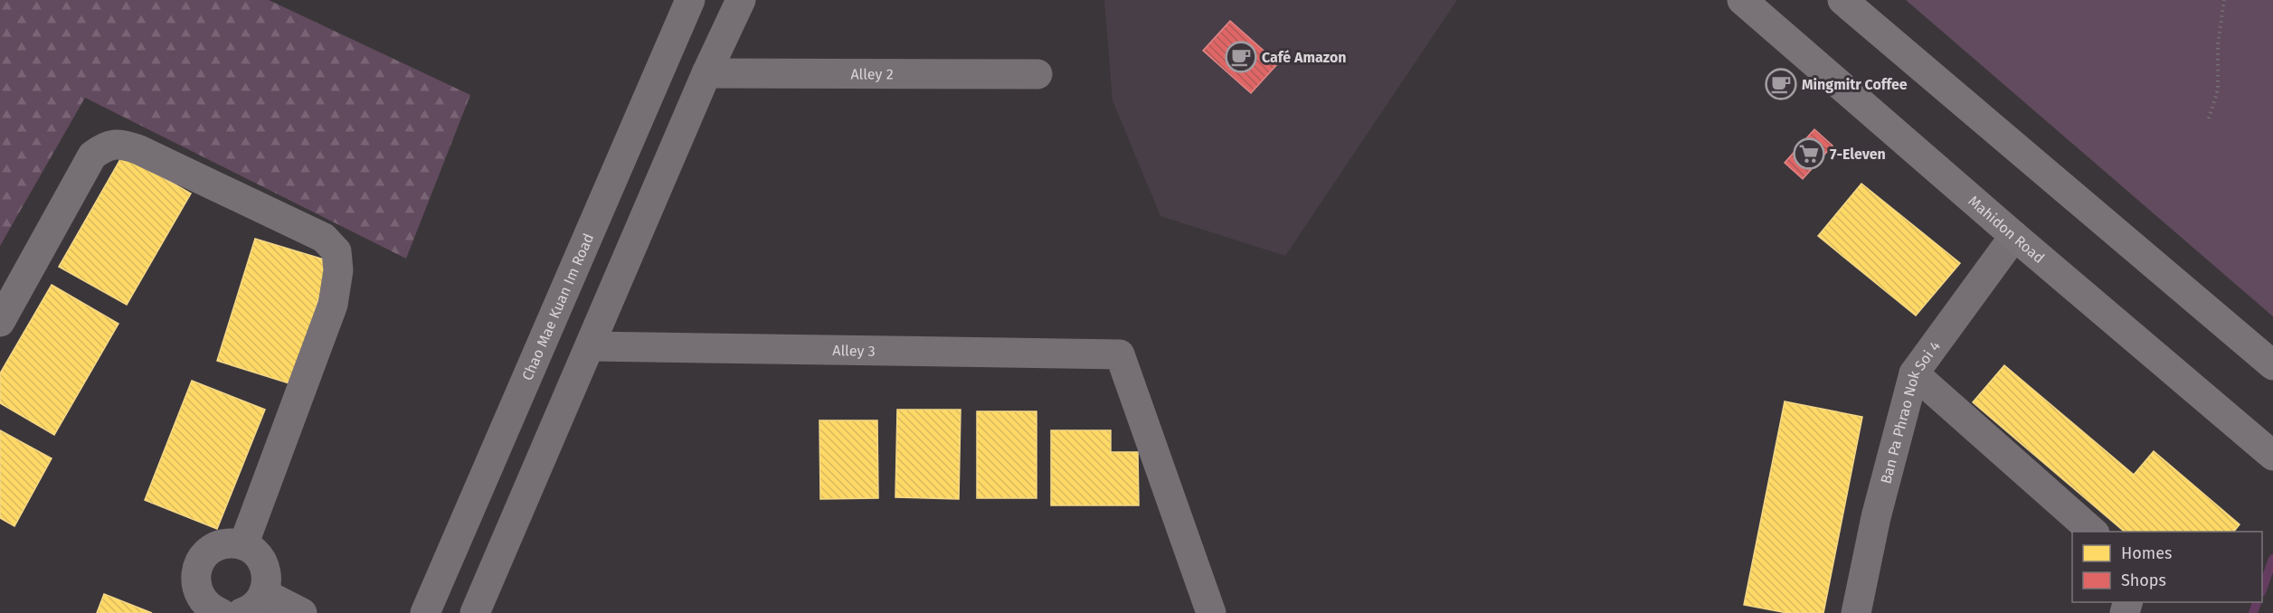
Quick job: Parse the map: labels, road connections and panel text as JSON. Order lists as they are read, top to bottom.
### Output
{
  "streets": {
    "main road": ["Mahidon Road"],
    "street": [
      "Alley 2",
      "Chao Mae Kuan Im Road",
      "Alley 3",
      "Ban Pa Phrao Nok Soi 4"
    ]
  },
  "crossings": [
    ["Mahidon Road", "Ban Pa Phrao Nok Soi 4"]
  ],
  "places": {
    "cafe": ["Café Amazon", "Mingmitr Coffee"],
    "supermarket": ["7-Eleven"]
  },
  "legend": ["Homes", "Shops"]
}
